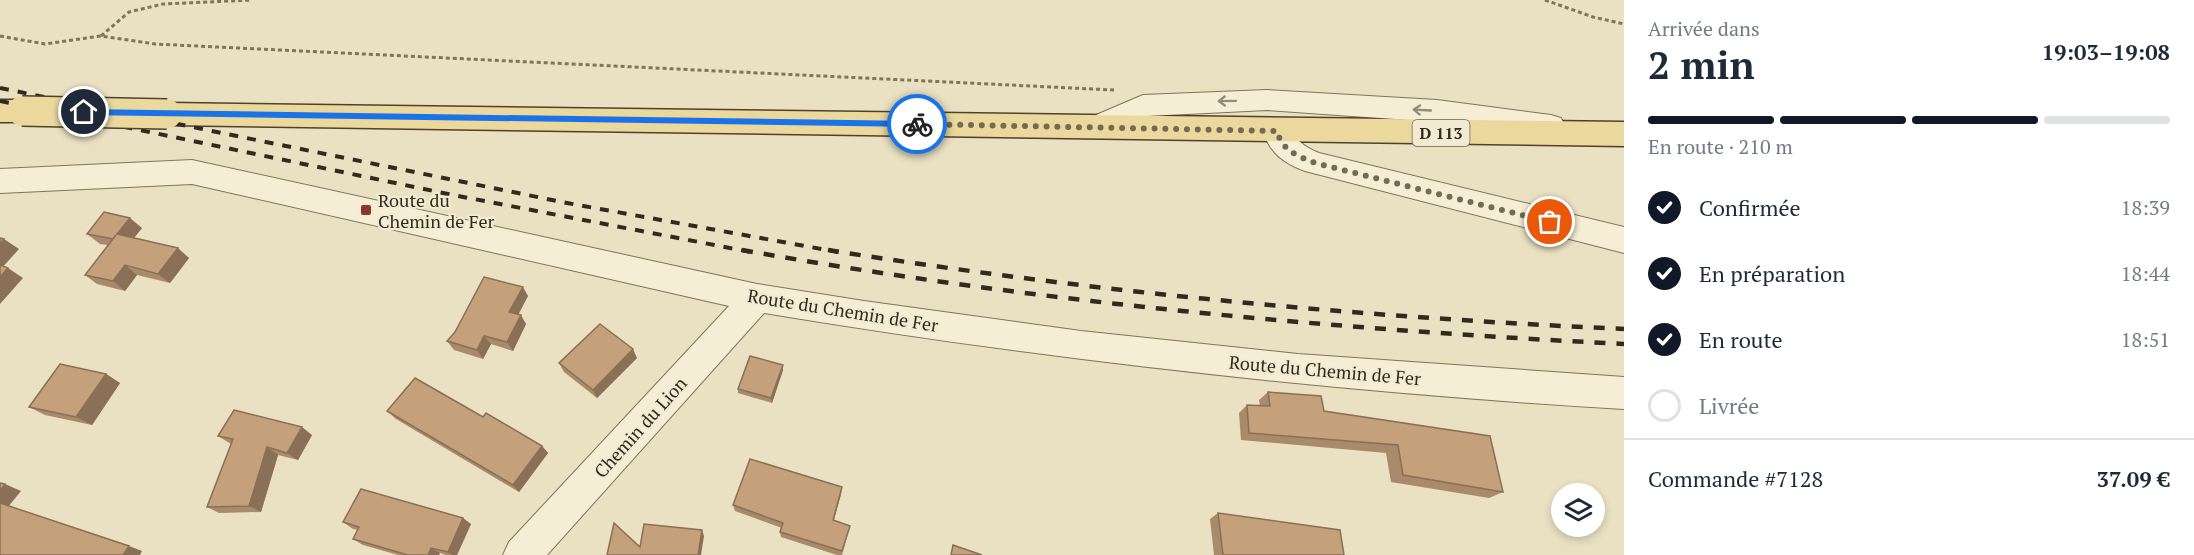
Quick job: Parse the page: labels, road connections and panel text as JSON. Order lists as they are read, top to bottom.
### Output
{
  "streets": {
    "main road": ["D 113"],
    "street": ["Route du Chemin de Fer", "Chemin du Lion"]
  },
  "crossings": [
    ["Route du Chemin de Fer", "Chemin du Lion"]
  ],
  "places": {
    "transit": ["Route du Chemin de Fer"]
  },
  "page": {
    "heading": ["2 min", "Arrivée dans", "19:03–19:08"],
    "panel": ["Commande #7128", "37.09 €"],
    "bar": "En route · 210 m",
    "list": [
      ["Confirmée", "18:39"],
      ["En préparation", "18:44"],
      ["En route", "18:51"],
      "Livrée"
    ]
  }
}
